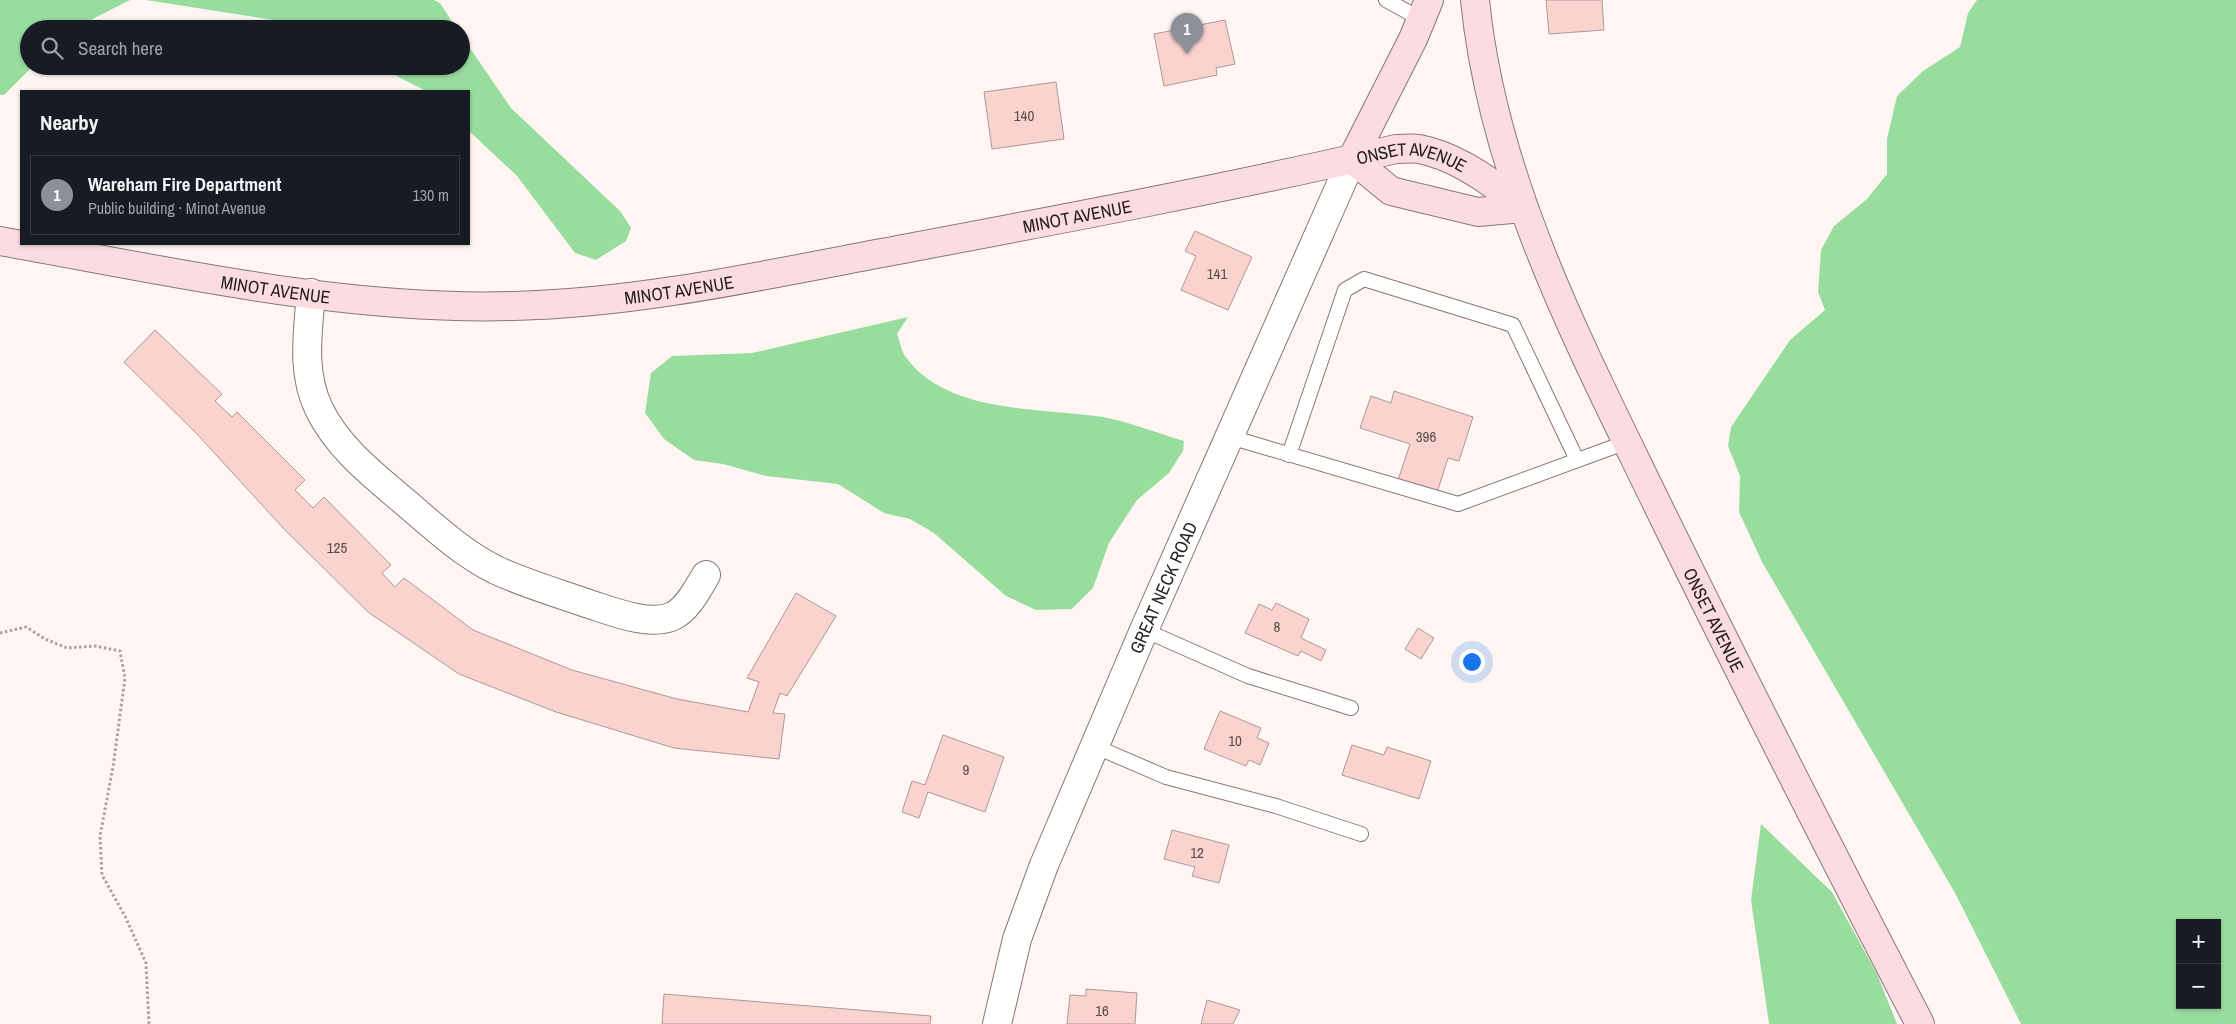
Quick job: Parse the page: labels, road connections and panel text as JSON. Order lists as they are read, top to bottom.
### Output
{
  "streets": {
    "main road": ["ONSET AVENUE", "MINOT AVENUE"],
    "street": ["GREAT NECK ROAD"]
  },
  "crossings": [
    ["ONSET AVENUE", "MINOT AVENUE"],
    ["ONSET AVENUE", "GREAT NECK ROAD"],
    ["MINOT AVENUE", "GREAT NECK ROAD"]
  ],
  "house_numbers": [
    "140",
    "141",
    "396",
    "125",
    "8",
    "10",
    "9",
    "12",
    "16"
  ],
  "page": {
    "pins": "1",
    "search": "Search here",
    "heading": "Nearby",
    "list": [
      {
        "mark": "1",
        "name": "Wareham Fire Department",
        "note": "Public building · Minot Avenue",
        "value": "130 m"
      }
    ],
    "map_buttons": ["+", "−"]
  }
}
